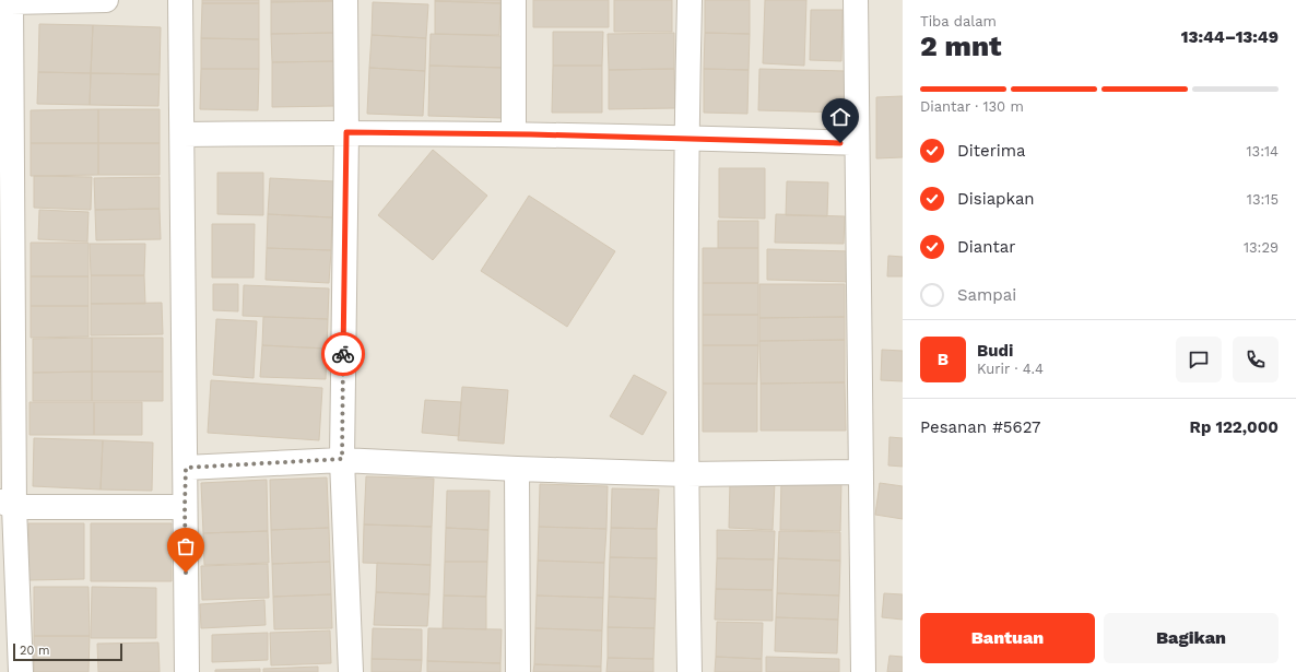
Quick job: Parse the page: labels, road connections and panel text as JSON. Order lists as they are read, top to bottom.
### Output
{
  "scale_bar": "20 m",
  "page": {
    "heading": ["2 mnt", "Tiba dalam", "13:44–13:49"],
    "panel": [
      "Budi",
      "Kurir · 4.4",
      "Pesanan #5627",
      "Rp 122,000"
    ],
    "bar": "Diantar · 130 m",
    "list": [
      ["Diterima", "13:14"],
      ["Disiapkan", "13:15"],
      ["Diantar", "13:29"],
      "Sampai"
    ],
    "round": "B",
    "buttons": ["Bantuan", "Bagikan"],
    "scale": "20 m"
  }
}
